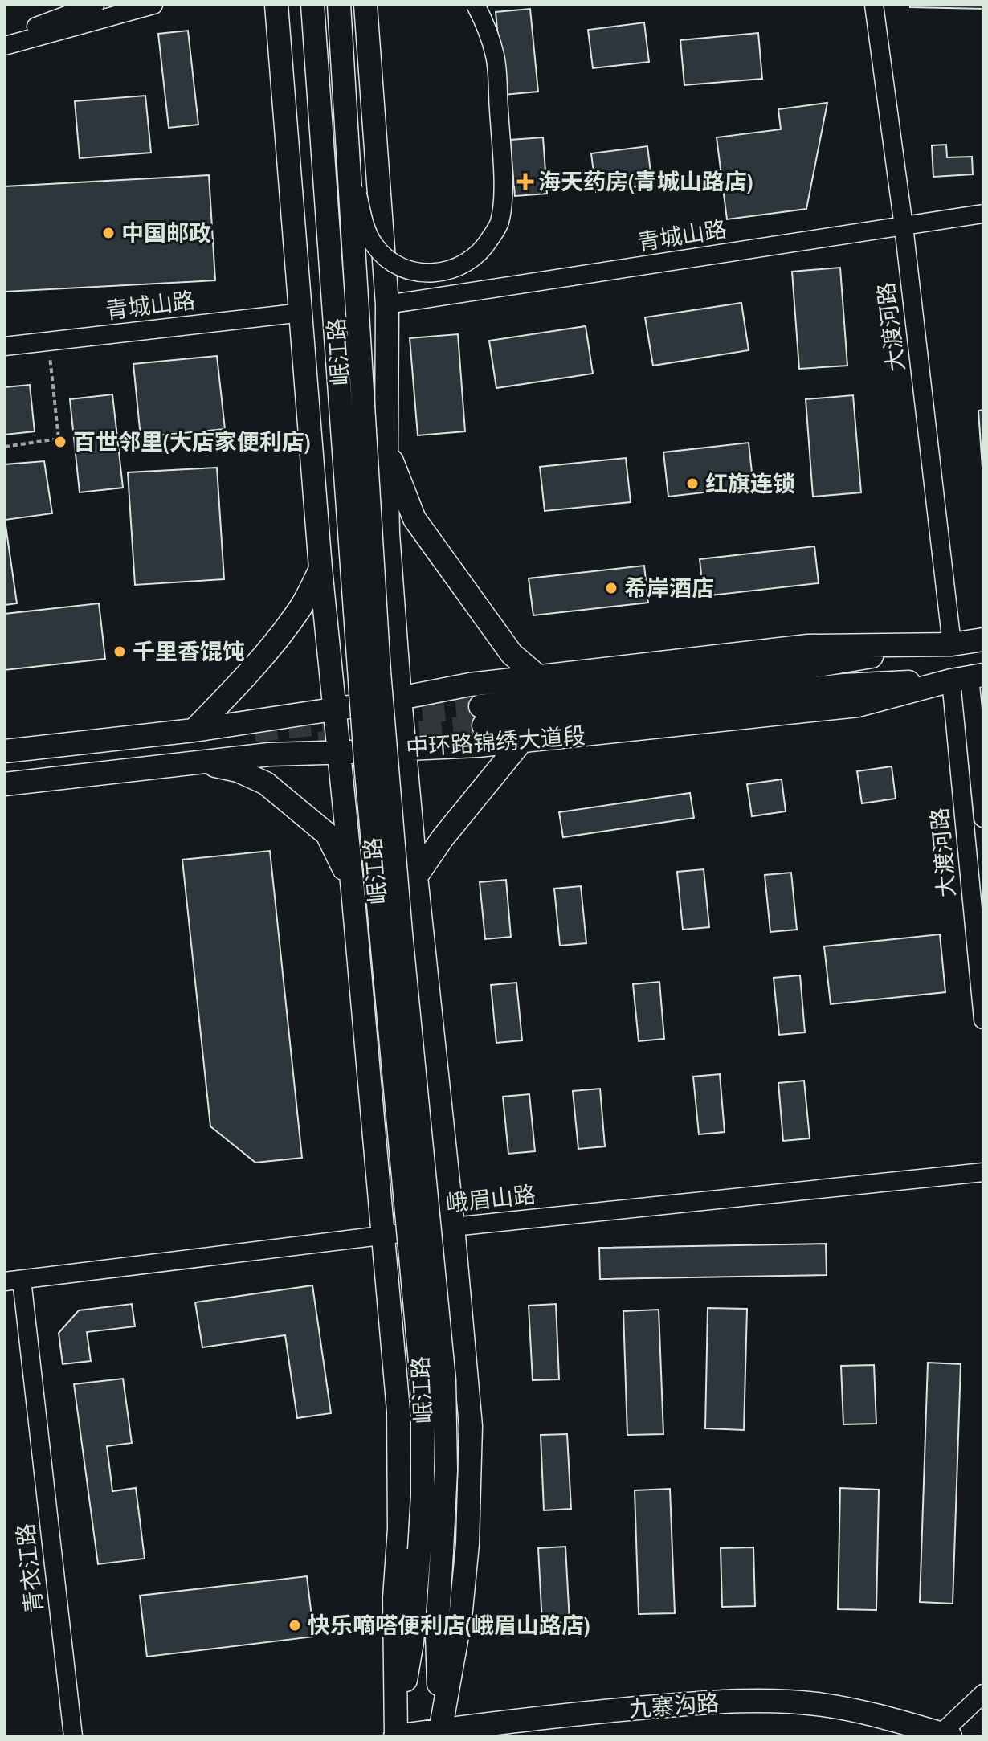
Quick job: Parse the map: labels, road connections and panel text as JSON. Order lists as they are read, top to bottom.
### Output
{
  "streets": {
    "main road": ["岷江路", "中环路锦绣大道段", "九寨沟路"],
    "street": [
      "青城山路",
      "大渡河路",
      "峨眉山路",
      "青衣江路"
    ]
  },
  "crossings": [
    ["青城山路", "大渡河路"],
    ["青城山路", "岷江路"],
    ["大渡河路", "中环路锦绣大道段"],
    ["岷江路", "中环路锦绣大道段"],
    ["岷江路", "峨眉山路"],
    ["岷江路", "九寨沟路"],
    ["峨眉山路", "青衣江路"]
  ],
  "places": {
    "health": ["海天药房(青城山路店)"],
    "other": [
      "中国邮政",
      "百世邻里(大店家便利店)",
      "红旗连锁",
      "希岸酒店",
      "千里香馄饨",
      "快乐嘀嗒便利店(峨眉山路店)"
    ]
  }
}
